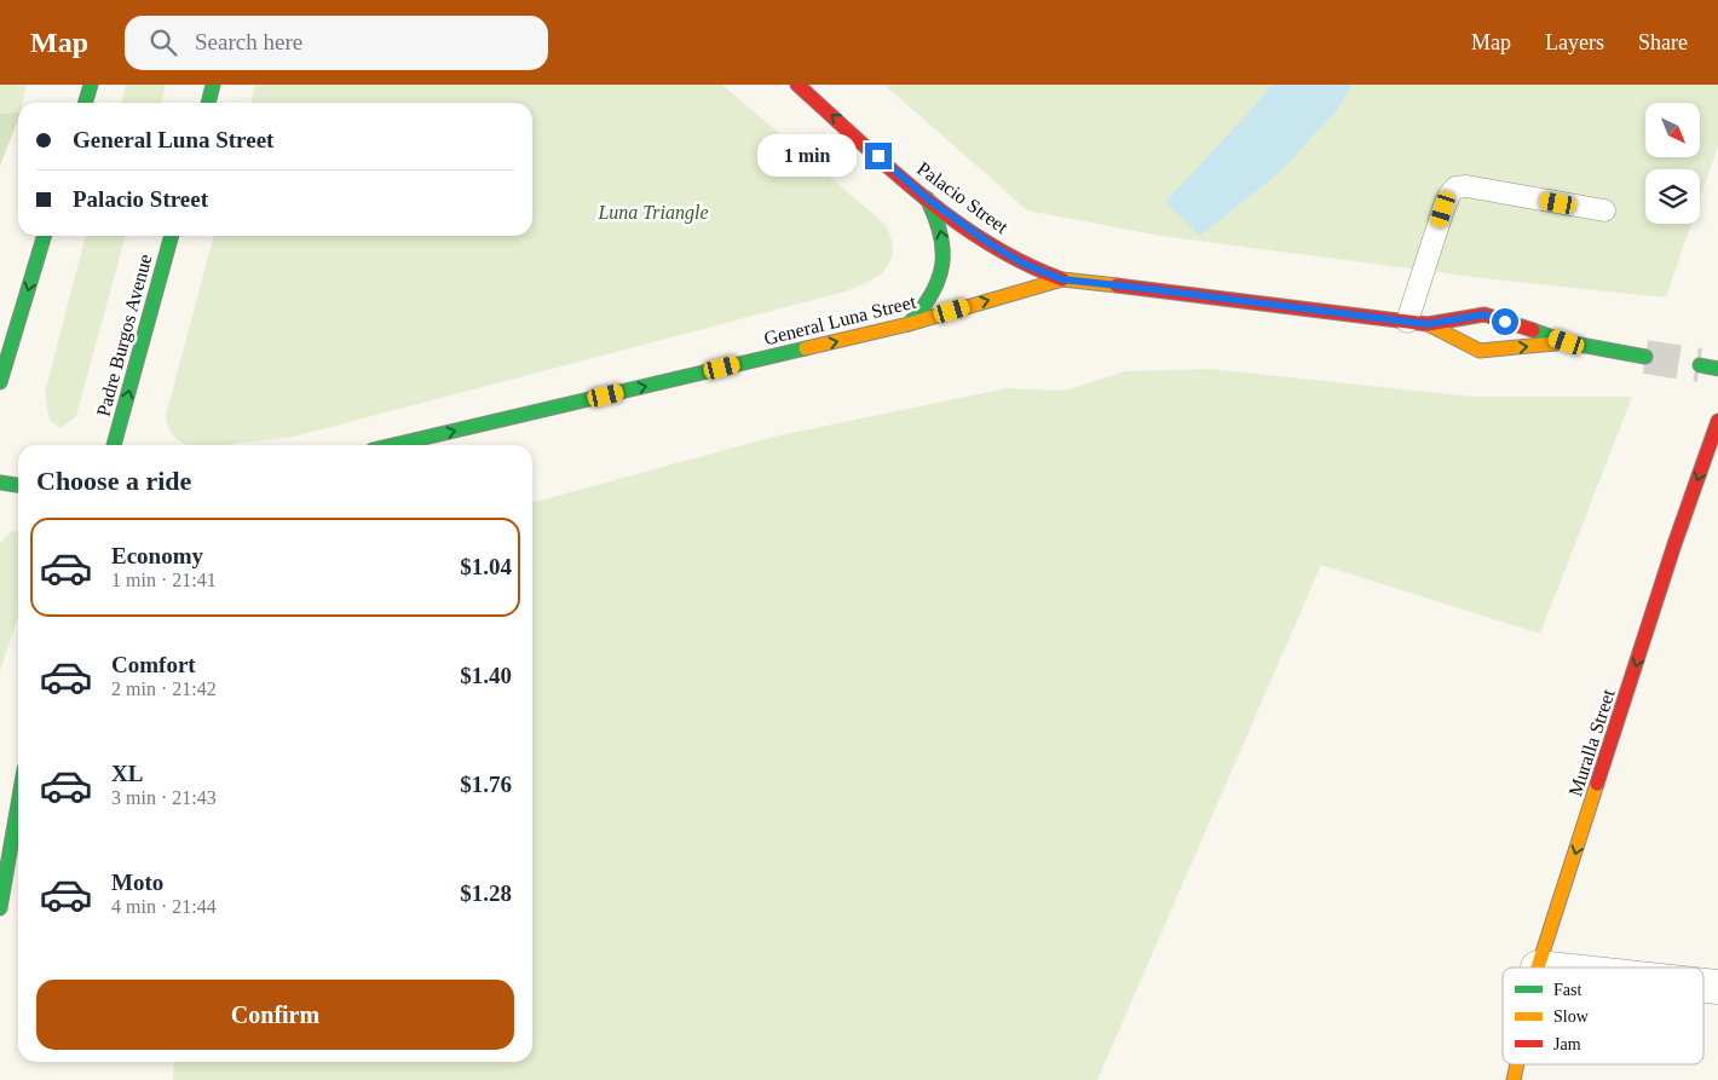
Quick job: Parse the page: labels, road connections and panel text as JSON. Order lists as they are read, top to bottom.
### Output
{
  "streets": {
    "street": [
      "Palacio Street",
      "General Luna Street",
      "Padre Burgos Avenue",
      "Muralla Street"
    ]
  },
  "crossings": [
    ["Palacio Street", "General Luna Street"]
  ],
  "one_way": [
    "Palacio Street",
    "General Luna Street",
    "Padre Burgos Avenue",
    "Muralla Street"
  ],
  "parks": ["Luna Triangle"],
  "legend": ["Fast", "Slow", "Jam"],
  "north": "bottom right",
  "page": {
    "header": "Map",
    "search": "Search here",
    "nav": ["Map", "Layers", "Share"],
    "banner": ["General Luna Street", "Palacio Street"],
    "bubble": "1 min",
    "heading": "Choose a ride",
    "list": [
      {
        "name": "Economy",
        "note": "1 min · 21:41",
        "value": "$1.04"
      },
      {
        "name": "Comfort",
        "note": "2 min · 21:42",
        "value": "$1.40"
      },
      {
        "name": "XL",
        "note": "3 min · 21:43",
        "value": "$1.76"
      },
      {
        "name": "Moto",
        "note": "4 min · 21:44",
        "value": "$1.28"
      }
    ],
    "buttons": "Confirm"
  }
}
